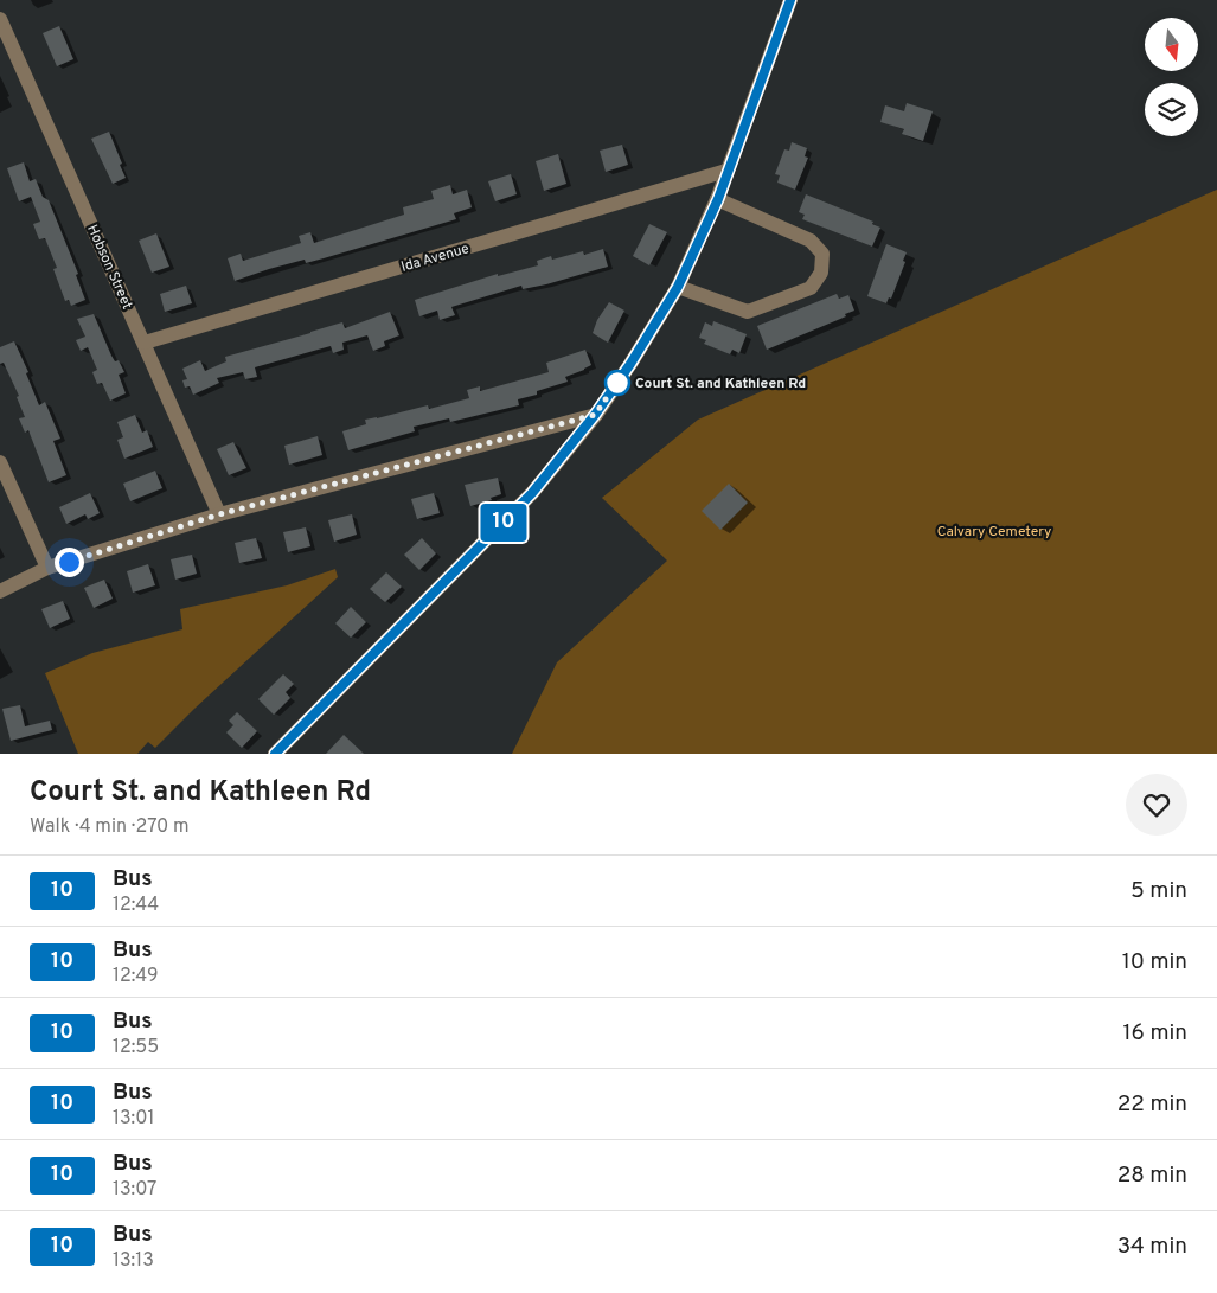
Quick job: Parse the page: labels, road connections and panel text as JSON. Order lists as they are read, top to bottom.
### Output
{
  "streets": {
    "street": ["Ida Avenue", "Hobson Street"]
  },
  "crossings": [
    ["Ida Avenue", "Hobson Street"]
  ],
  "parks": ["Calvary Cemetery"],
  "places": ["Court St. and Kathleen Rd"],
  "lines": ["bus line 10"],
  "north": "bottom",
  "page": {
    "on_map": "10",
    "heading": ["Court St. and Kathleen Rd", "Walk · 4 min · 270 m"],
    "list": [
      {
        "mark": "10",
        "name": "Bus",
        "note": "12:44",
        "value": "5 min"
      },
      {
        "mark": "10",
        "name": "Bus",
        "note": "12:49",
        "value": "10 min"
      },
      {
        "mark": "10",
        "name": "Bus",
        "note": "12:55",
        "value": "16 min"
      },
      {
        "mark": "10",
        "name": "Bus",
        "note": "13:01",
        "value": "22 min"
      },
      {
        "mark": "10",
        "name": "Bus",
        "note": "13:07",
        "value": "28 min"
      },
      {
        "mark": "10",
        "name": "Bus",
        "note": "13:13",
        "value": "34 min"
      }
    ]
  }
}
